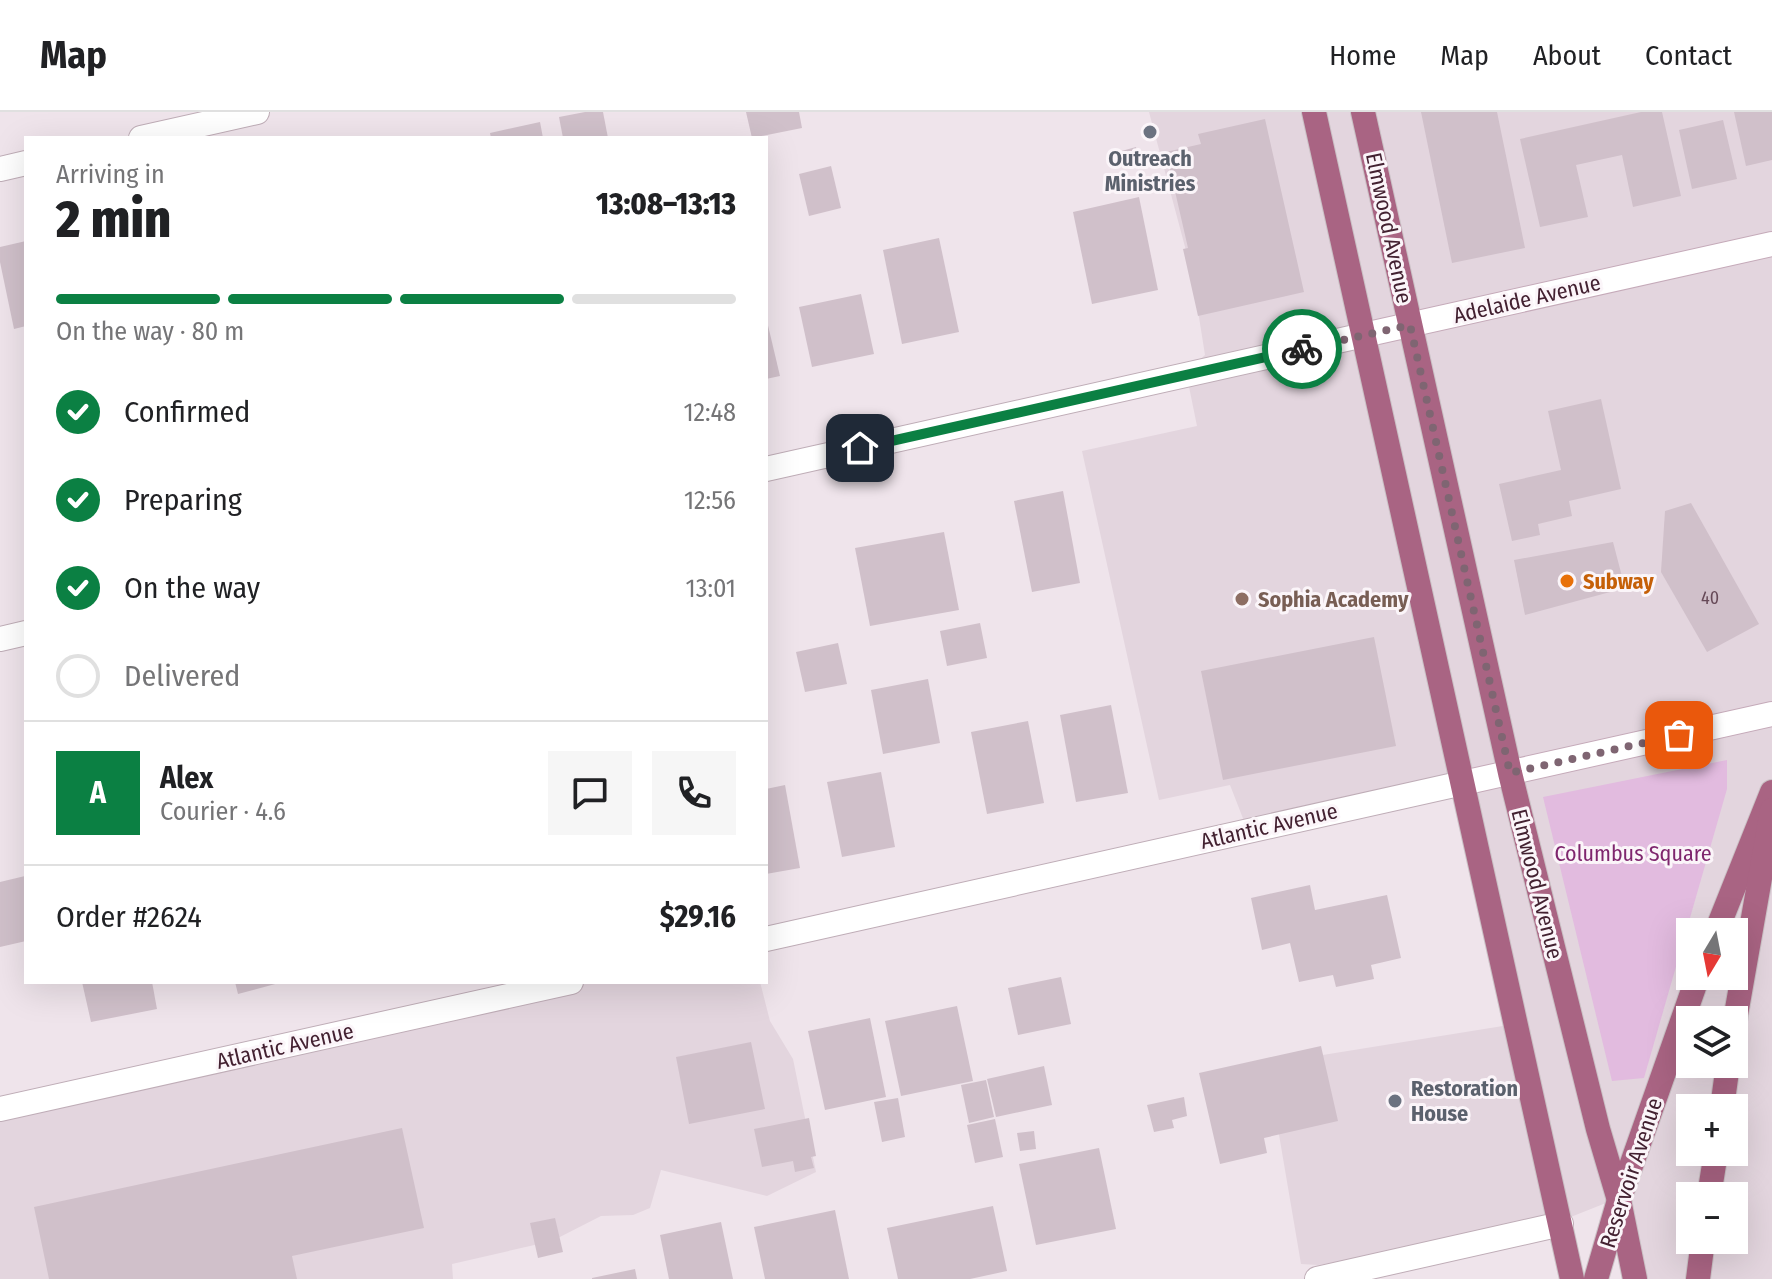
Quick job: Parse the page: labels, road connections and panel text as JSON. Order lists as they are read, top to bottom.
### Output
{
  "streets": {
    "main road": ["Elmwood Avenue", "Reservoir Avenue"],
    "street": ["Adelaide Avenue", "Atlantic Avenue"]
  },
  "crossings": [
    ["Elmwood Avenue", "Adelaide Avenue"],
    ["Elmwood Avenue", "Atlantic Avenue"],
    ["Elmwood Avenue", "Reservoir Avenue"]
  ],
  "parks": ["Columbus Square"],
  "places": [
    "Outreach Ministries",
    "Subway",
    "Sophia Academy",
    "Restoration House"
  ],
  "house_numbers": ["40"],
  "north": "bottom",
  "page": {
    "header": "Map",
    "nav": [
      "Home",
      "Map",
      "About",
      "Contact"
    ],
    "heading": ["2 min", "Arriving in", "13:08–13:13"],
    "panel": [
      "Alex",
      "Courier · 4.6",
      "Order #2624",
      "$29.16"
    ],
    "bar": "On the way · 80 m",
    "list": [
      ["Confirmed", "12:48"],
      ["Preparing", "12:56"],
      ["On the way", "13:01"],
      "Delivered"
    ],
    "round": "A",
    "map_buttons": ["+", "−"]
  }
}
